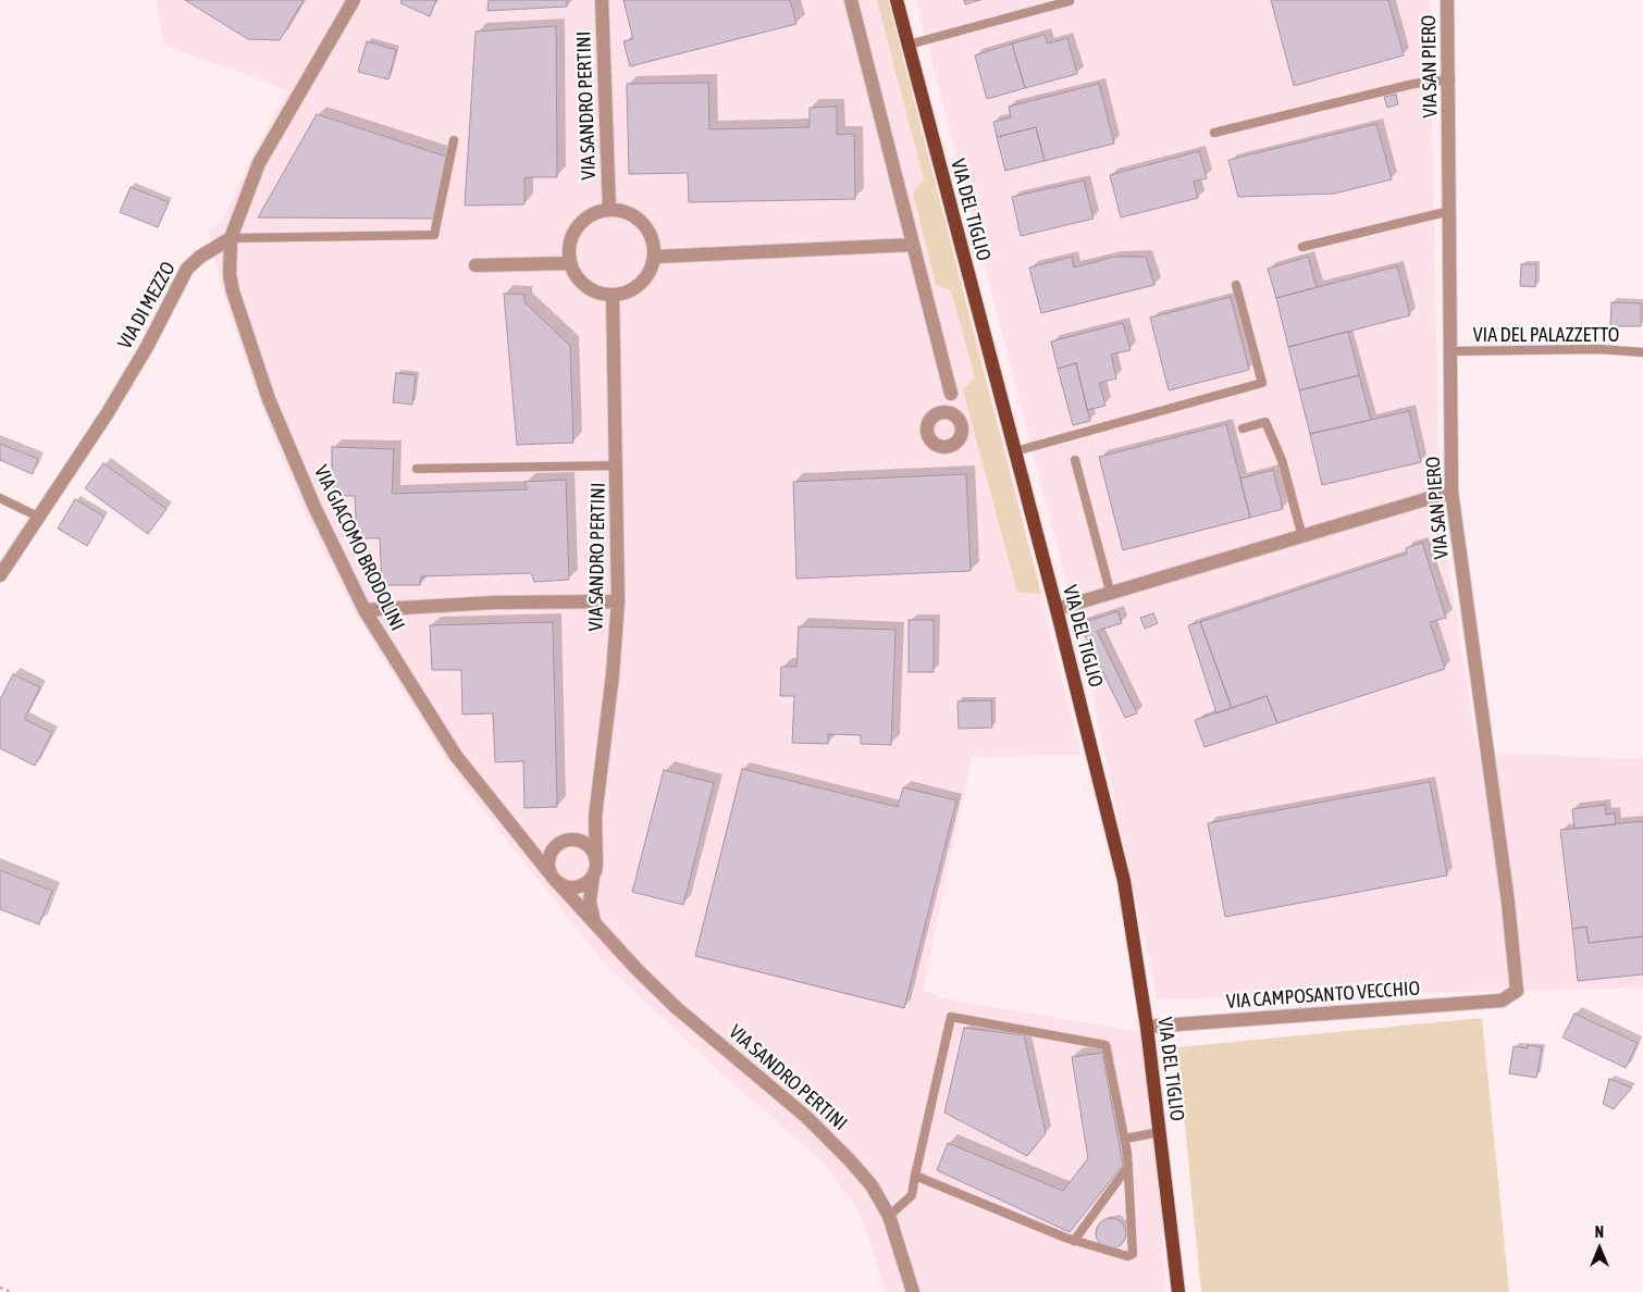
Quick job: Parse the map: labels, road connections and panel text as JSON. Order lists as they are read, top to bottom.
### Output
{
  "streets": {
    "main road": ["VIA DEL TIGLIO"],
    "street": [
      "VIA SAN PIERO",
      "VIA SANDRO PERTINI",
      "VIA DI MEZZO",
      "VIA GIACOMO BRODOLINI",
      "VIA CAMPOSANTO VECCHIO"
    ],
    "lane": ["VIA DEL PALAZZETTO"]
  },
  "crossings": [
    ["VIA SAN PIERO", "VIA DEL PALAZZETTO"],
    ["VIA SAN PIERO", "VIA CAMPOSANTO VECCHIO"],
    ["VIA SANDRO PERTINI", "VIA GIACOMO BRODOLINI"],
    ["VIA DEL TIGLIO", "VIA CAMPOSANTO VECCHIO"],
    ["VIA DI MEZZO", "VIA GIACOMO BRODOLINI"]
  ],
  "north": "top"
}
